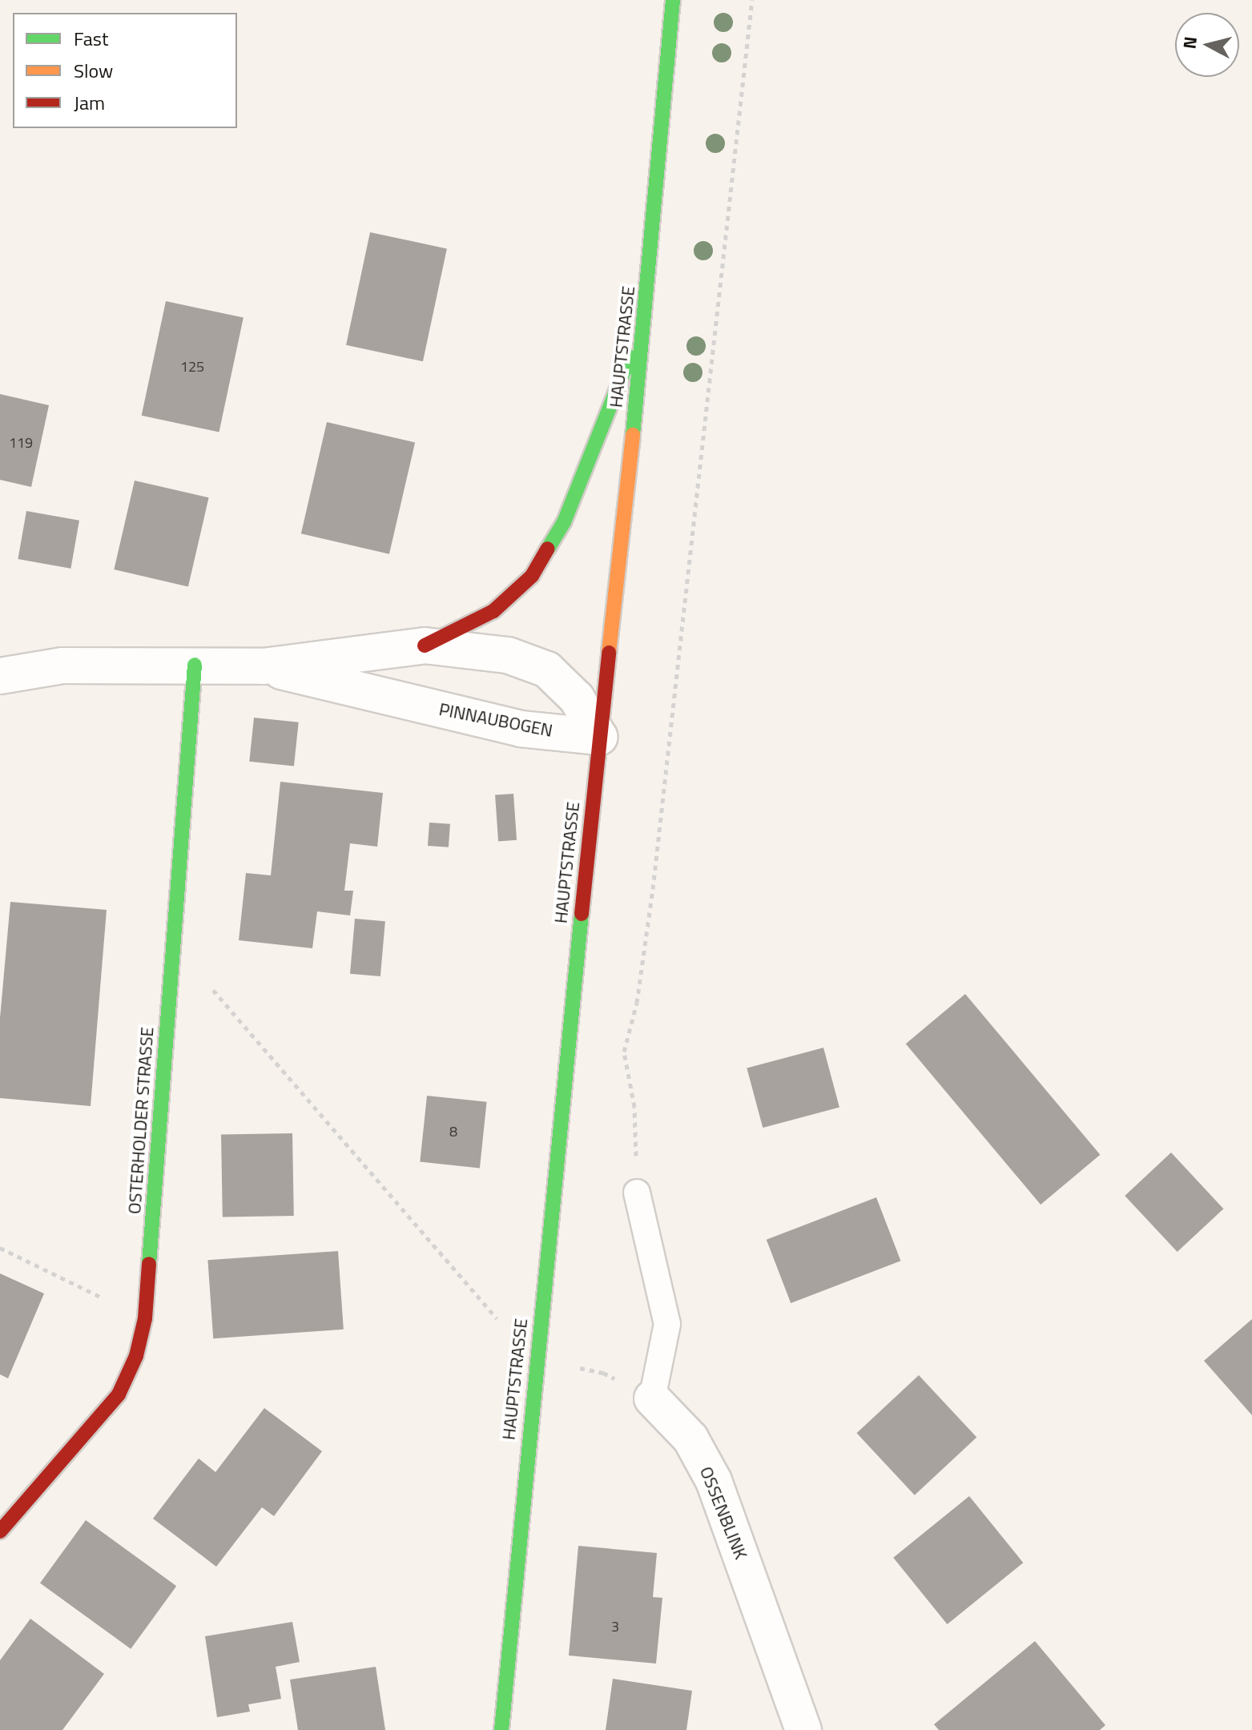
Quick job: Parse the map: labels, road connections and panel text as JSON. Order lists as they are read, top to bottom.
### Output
{
  "streets": {
    "main road": ["HAUPTSTRASSE", "PINNAUBOGEN", "OSTERHOLDER STRASSE"],
    "street": ["OSSENBLINK"]
  },
  "crossings": [
    ["HAUPTSTRASSE", "PINNAUBOGEN"],
    ["PINNAUBOGEN", "OSTERHOLDER STRASSE"]
  ],
  "house_numbers": [
    "125",
    "119",
    "8",
    "3"
  ],
  "legend": ["Fast", "Slow", "Jam"],
  "north": "left"
}
